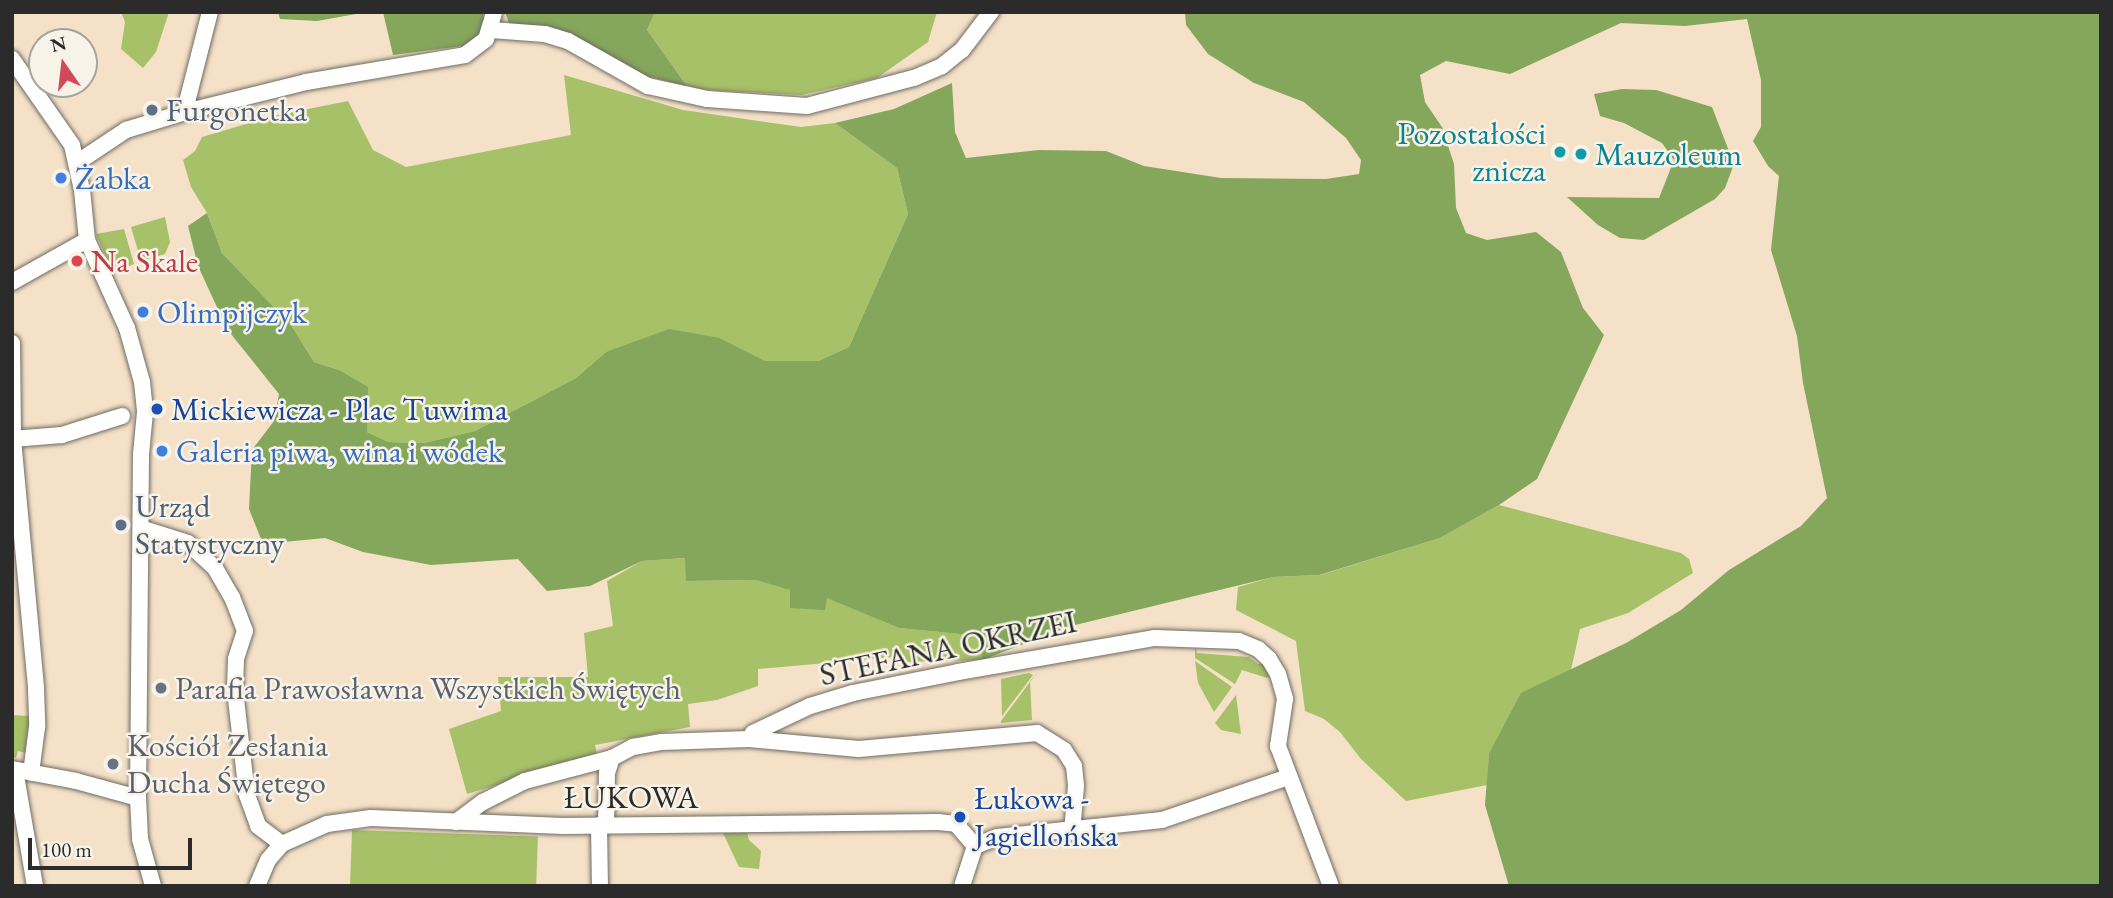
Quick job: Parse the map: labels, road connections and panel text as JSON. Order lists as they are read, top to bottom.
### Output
{
  "streets": {
    "street": ["STEFANA OKRZEI", "ŁUKOWA"]
  },
  "places": [
    "Furgonetka",
    "Pozostałości znicza",
    "Mauzoleum",
    "Żabka",
    "Na Skale",
    "Olimpijczyk",
    "Mickiewicza - Plac Tuwima",
    "Galeria piwa, wina i wódek",
    "Urząd Statystyczny",
    "Parafia Prawosławna Wszystkich Świętych",
    "Kościół Zesłania Ducha Świętego",
    "Łukowa - Jagiellońska"
  ],
  "scale_bar": "100 m",
  "north": "top"
}
